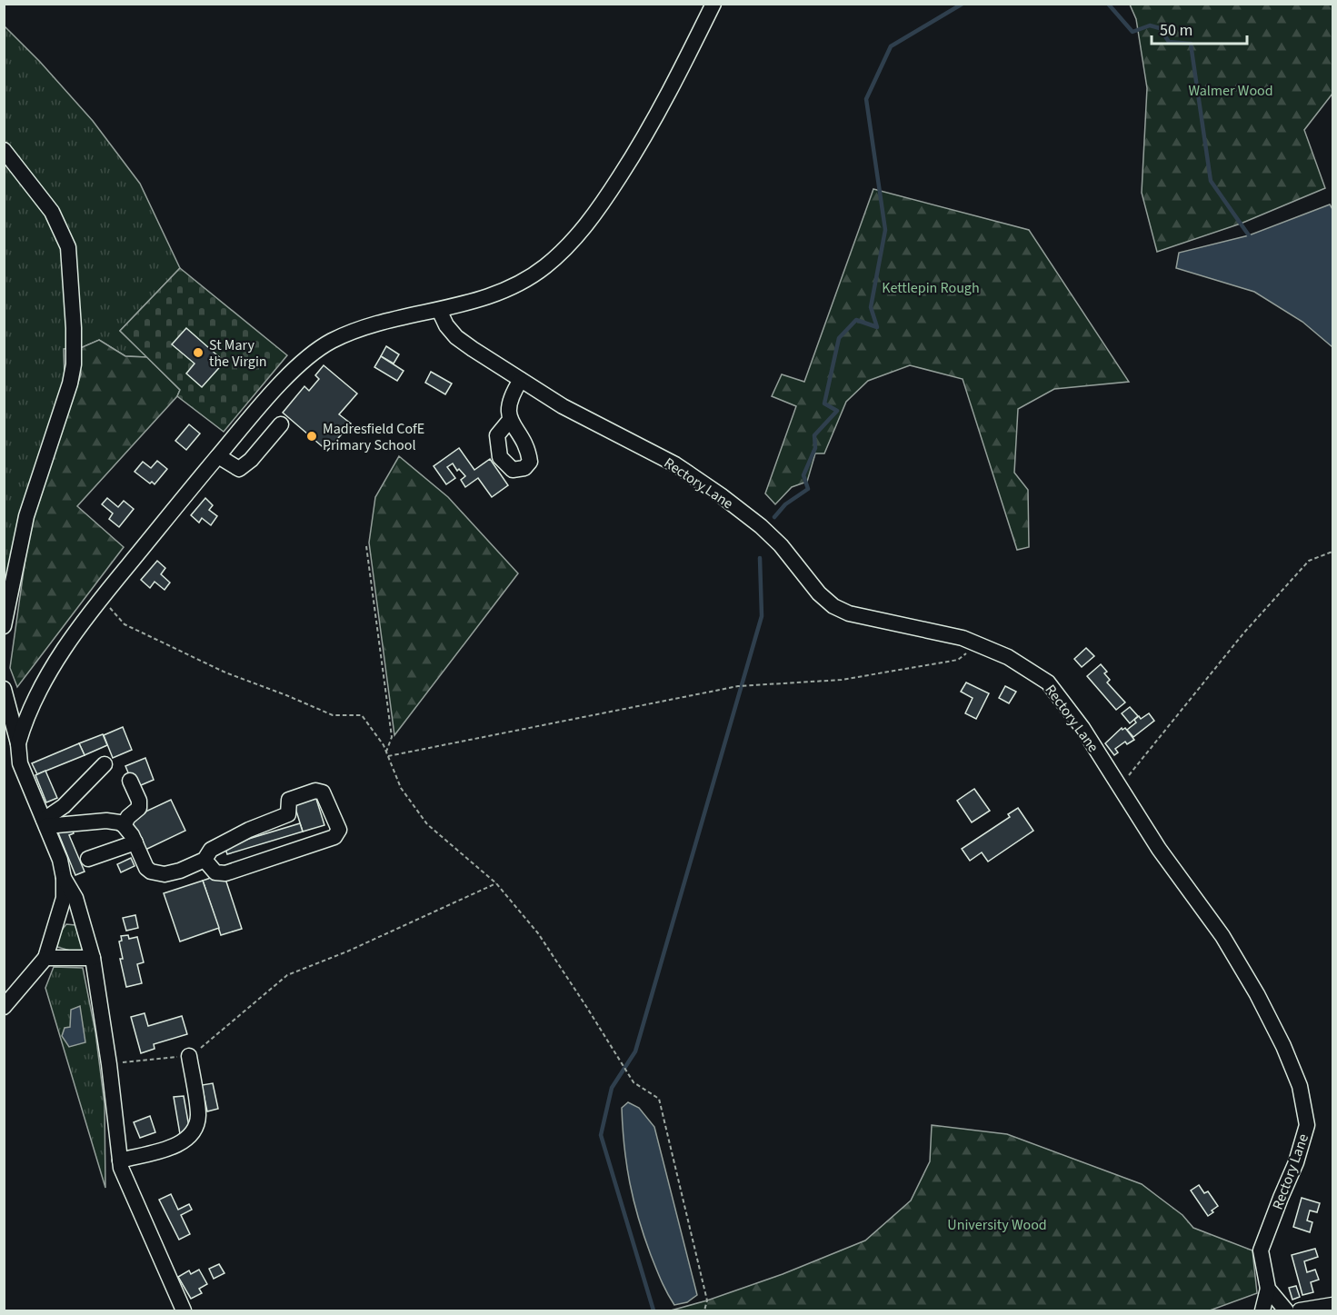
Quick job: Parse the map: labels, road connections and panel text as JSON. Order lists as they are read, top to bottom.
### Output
{
  "streets": {
    "street": ["Rectory Lane"]
  },
  "parks": ["Walmer Wood", "Kettlepin Rough", "University Wood"],
  "places": ["St Mary the Virgin", "Madresfield CofE Primary School"],
  "scale_bar": "50 m"
}
